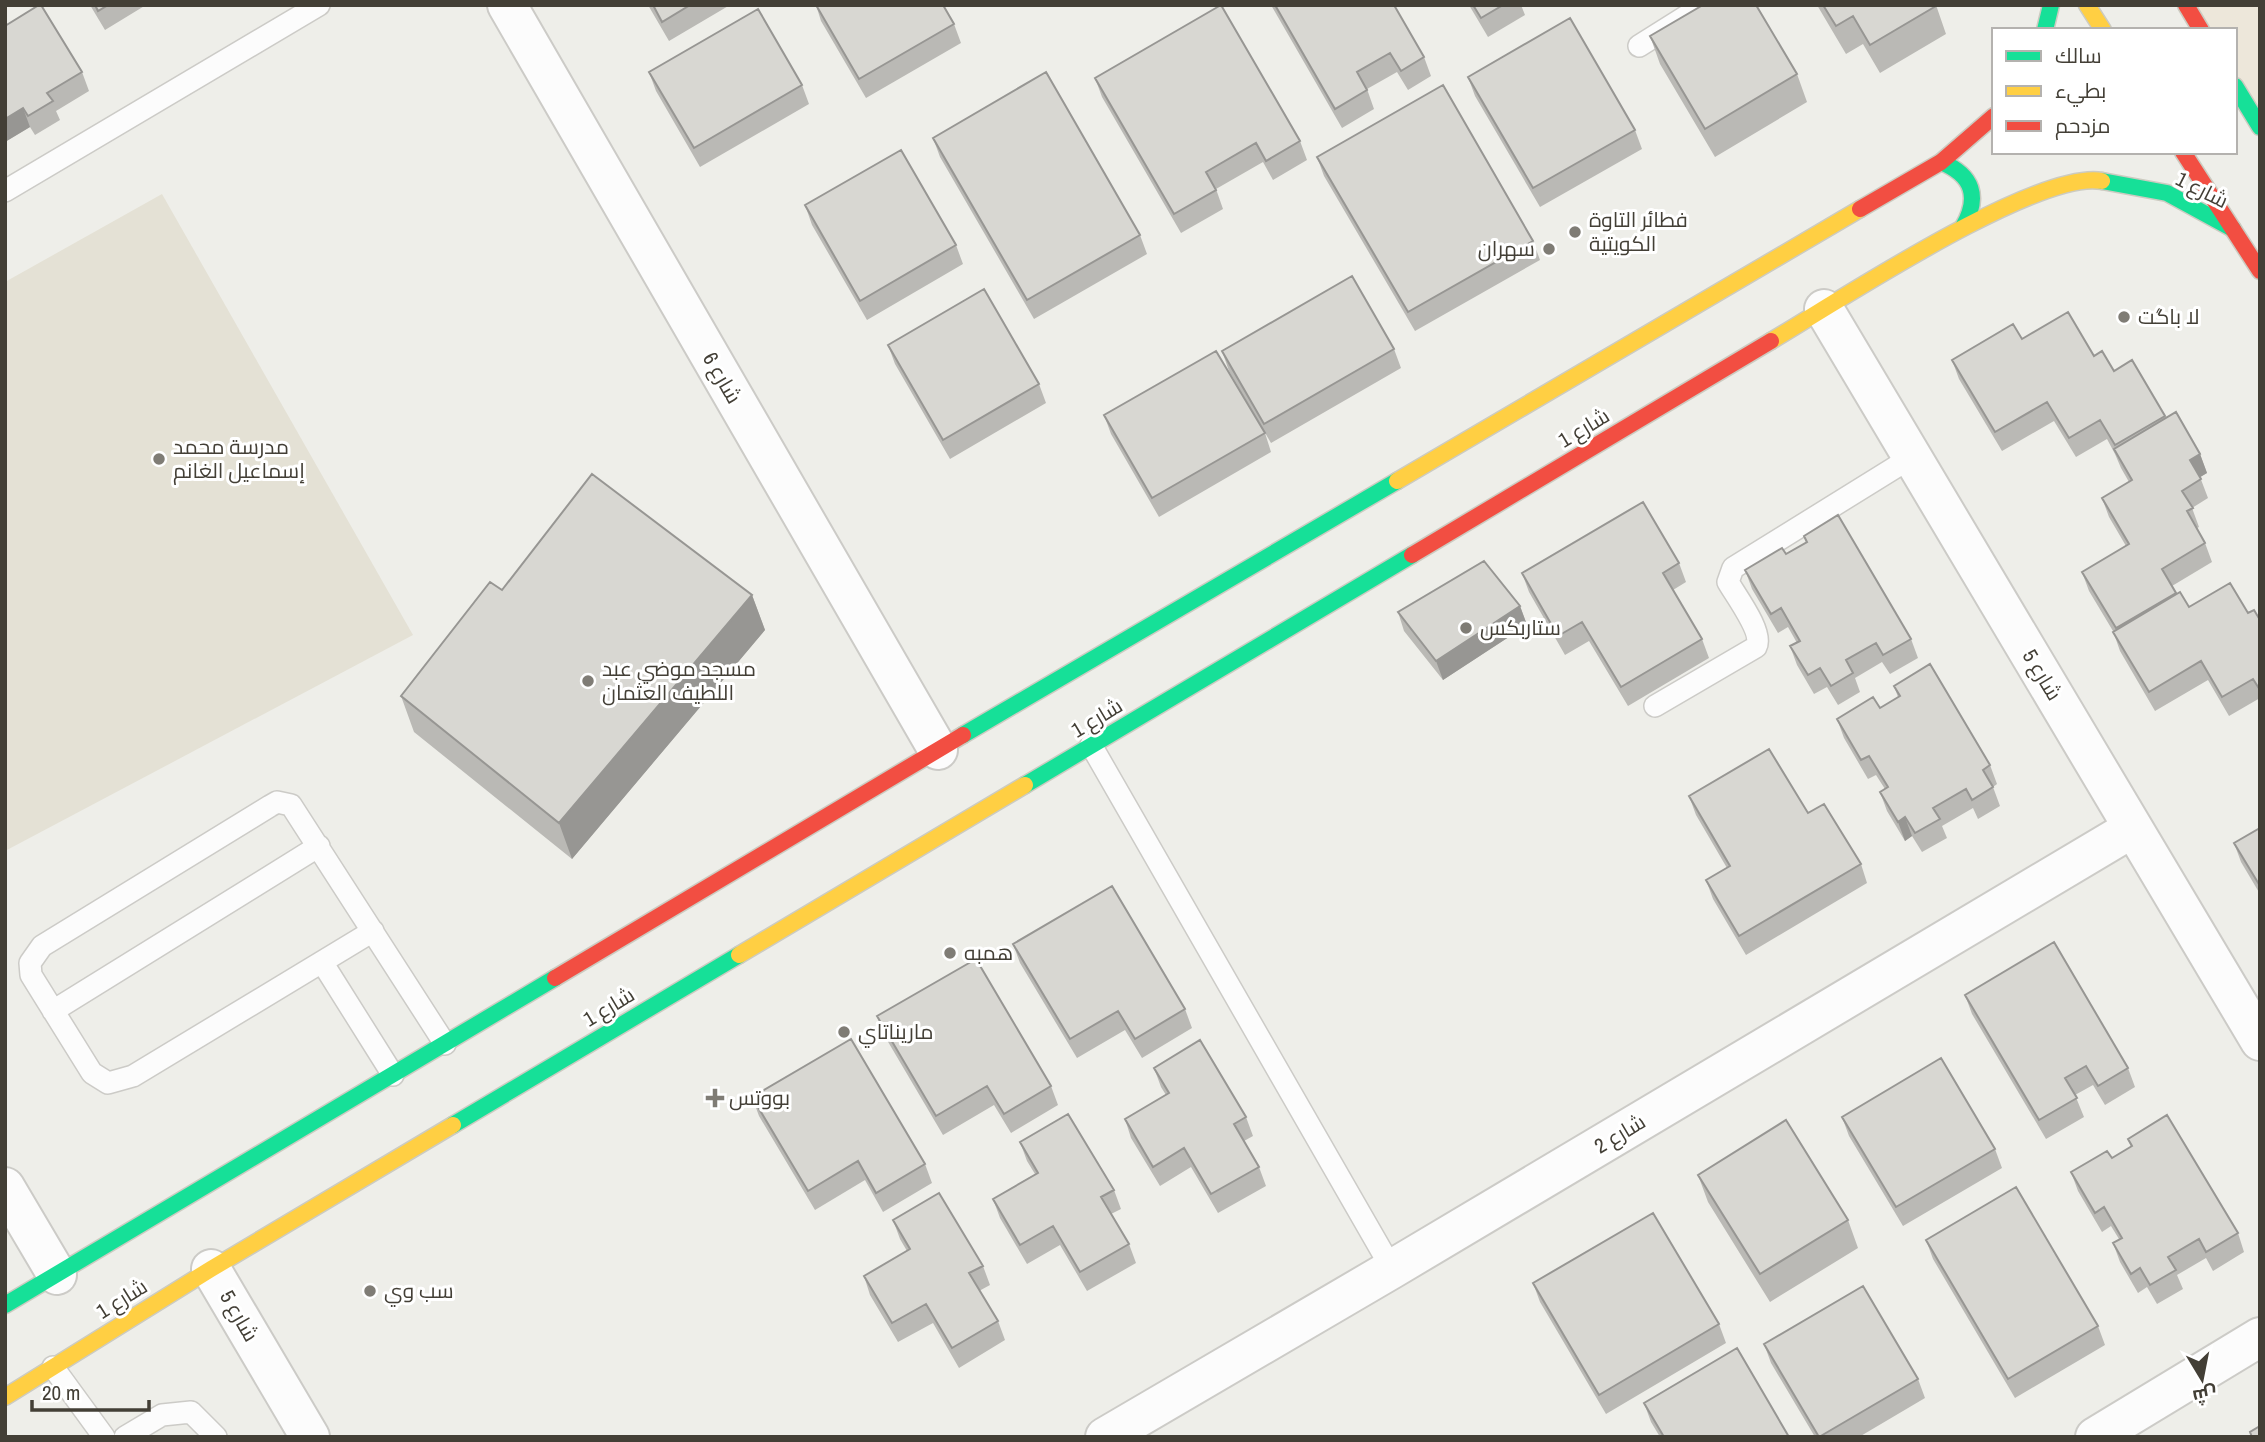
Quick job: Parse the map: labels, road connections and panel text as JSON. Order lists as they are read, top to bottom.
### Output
{
  "streets": {
    "street": [
      "شارع 1",
      "شارع 6",
      "شارع 5",
      "شارع 2"
    ]
  },
  "crossings": [
    ["شارع 1", "شارع 5"],
    ["شارع 5", "شارع 2"]
  ],
  "places": {
    "other": [
      "فطائر التاوة الكويتية",
      "سهران",
      "لا باگت",
      "مدرسة محمد إسماعيل الغانم",
      "ستاربكس",
      "مسجد موضي عبد اللطيف العثمان",
      "همبه",
      "ماريناتاي",
      "سب وي"
    ],
    "health": ["بووتس"]
  },
  "legend": ["سالك", "بطيء", "مزدحم"],
  "scale_bar": "20 m",
  "north": "bottom"
}
